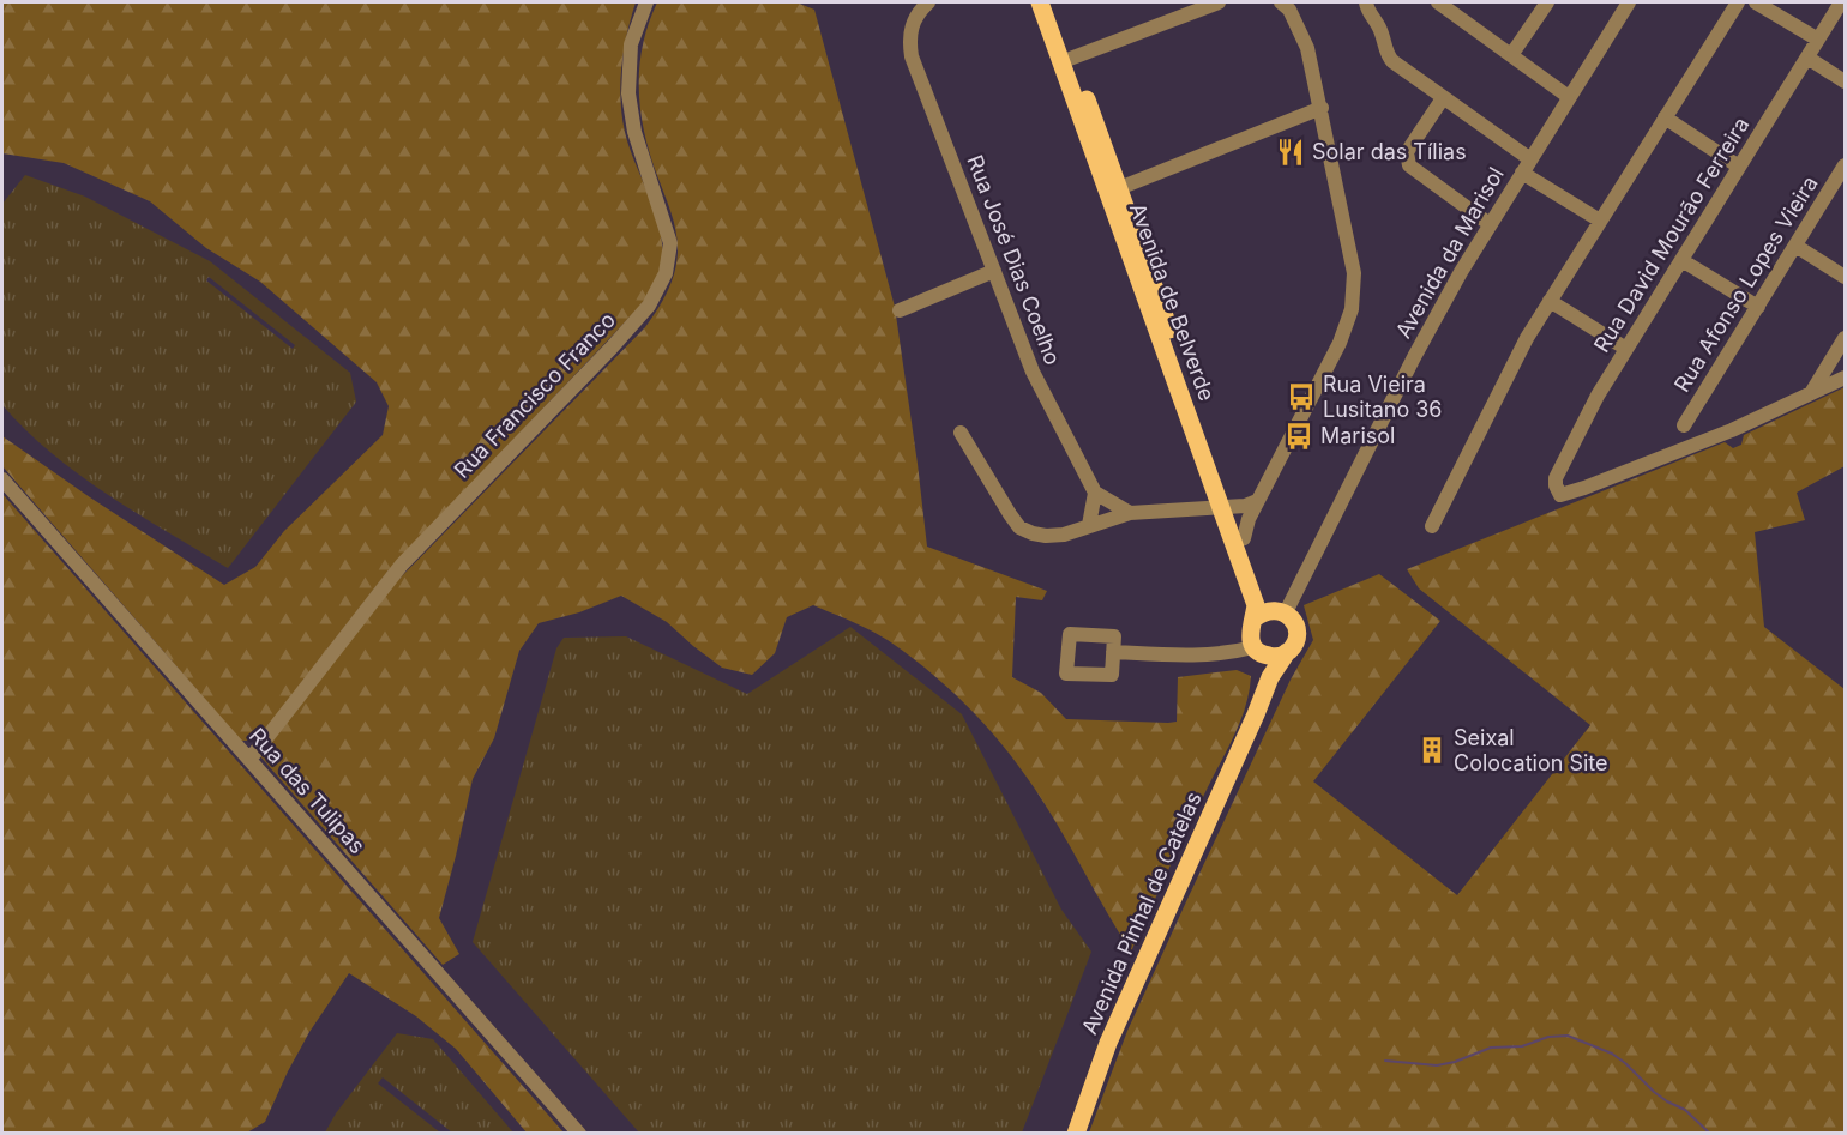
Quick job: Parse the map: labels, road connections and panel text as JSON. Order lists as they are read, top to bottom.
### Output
{
  "streets": {
    "main road": ["Avenida de Belverde", "Avenida Pinhal de Catelas"],
    "street": [
      "Rua David Mourão Ferreira",
      "Avenida da Marisol",
      "Rua José Dias Coelho",
      "Rua Afonso Lopes Vieira",
      "Rua Francisco Franco",
      "Rua das Tulipas"
    ]
  },
  "crossings": [
    ["Avenida da Marisol", "Avenida de Belverde"],
    ["Avenida da Marisol", "Avenida Pinhal de Catelas"],
    ["Avenida de Belverde", "Avenida Pinhal de Catelas"],
    ["Rua Francisco Franco", "Rua das Tulipas"]
  ],
  "places": {
    "restaurant": ["Solar das Tílias"],
    "bus stop": ["Rua Vieira Lusitano 36", "Marisol"],
    "building": ["Seixal Colocation Site"]
  }
}
